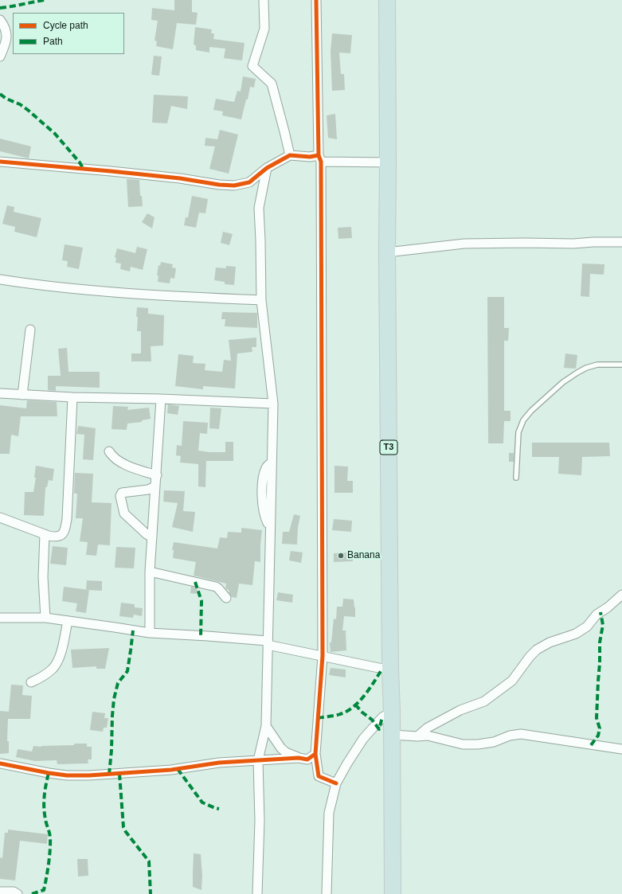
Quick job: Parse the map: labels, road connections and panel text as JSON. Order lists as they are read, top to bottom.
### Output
{
  "streets": {
    "highway": ["T3"]
  },
  "places": ["Banana"],
  "legend": ["Cycle path", "Path"]
}
